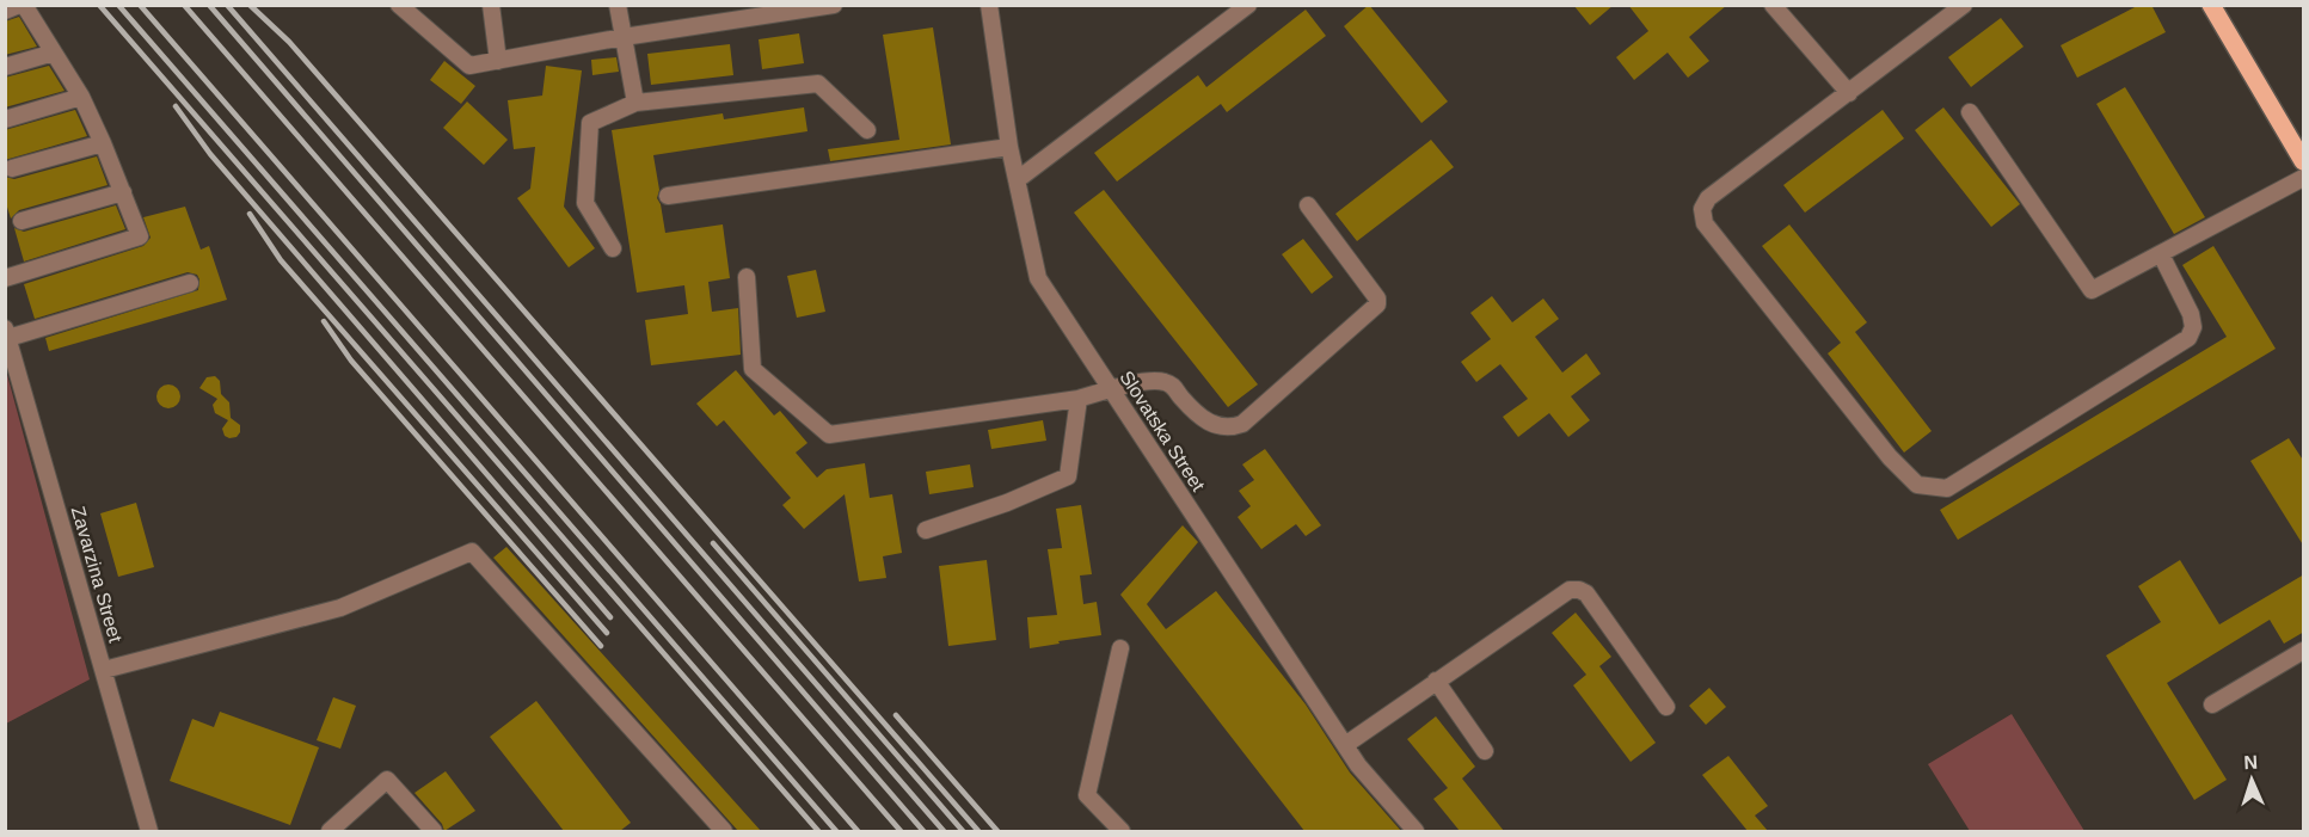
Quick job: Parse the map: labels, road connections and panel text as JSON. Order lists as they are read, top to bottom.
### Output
{
  "streets": {
    "street": ["Slovatska Street", "Zavarzina Street"]
  },
  "north": "top"
}
